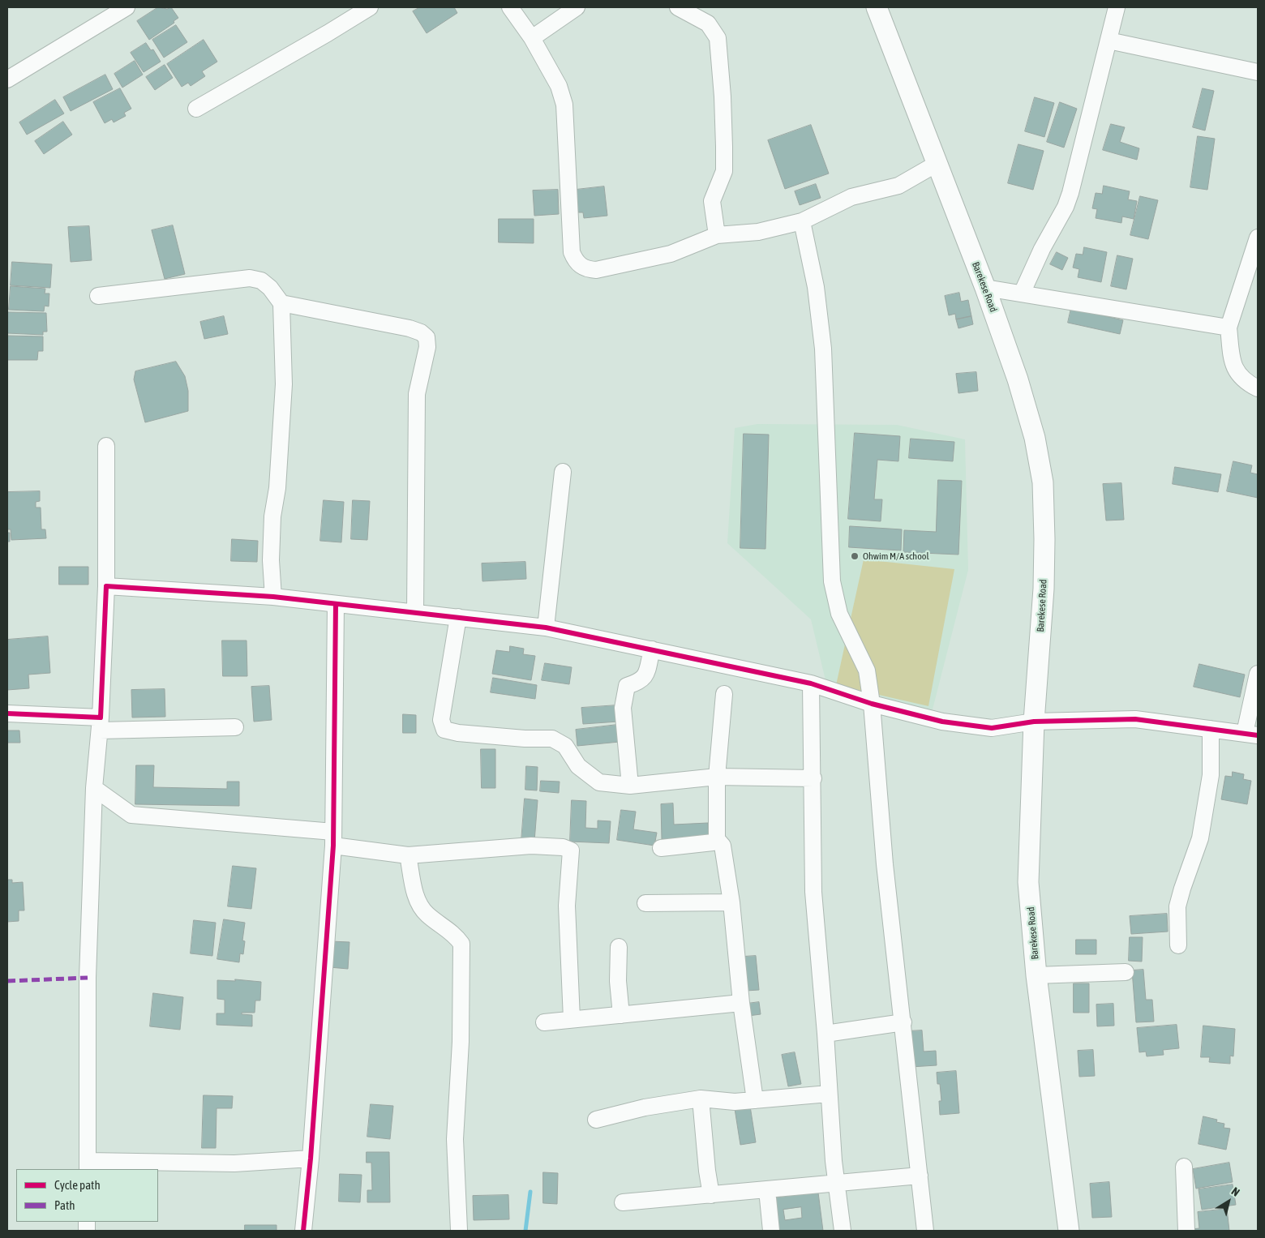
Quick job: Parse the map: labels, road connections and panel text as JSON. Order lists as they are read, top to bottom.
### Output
{
  "streets": {
    "main road": ["Barekese Road"]
  },
  "places": ["Ohwim M/A school"],
  "legend": ["Cycle path", "Path"],
  "north": "top right"
}
